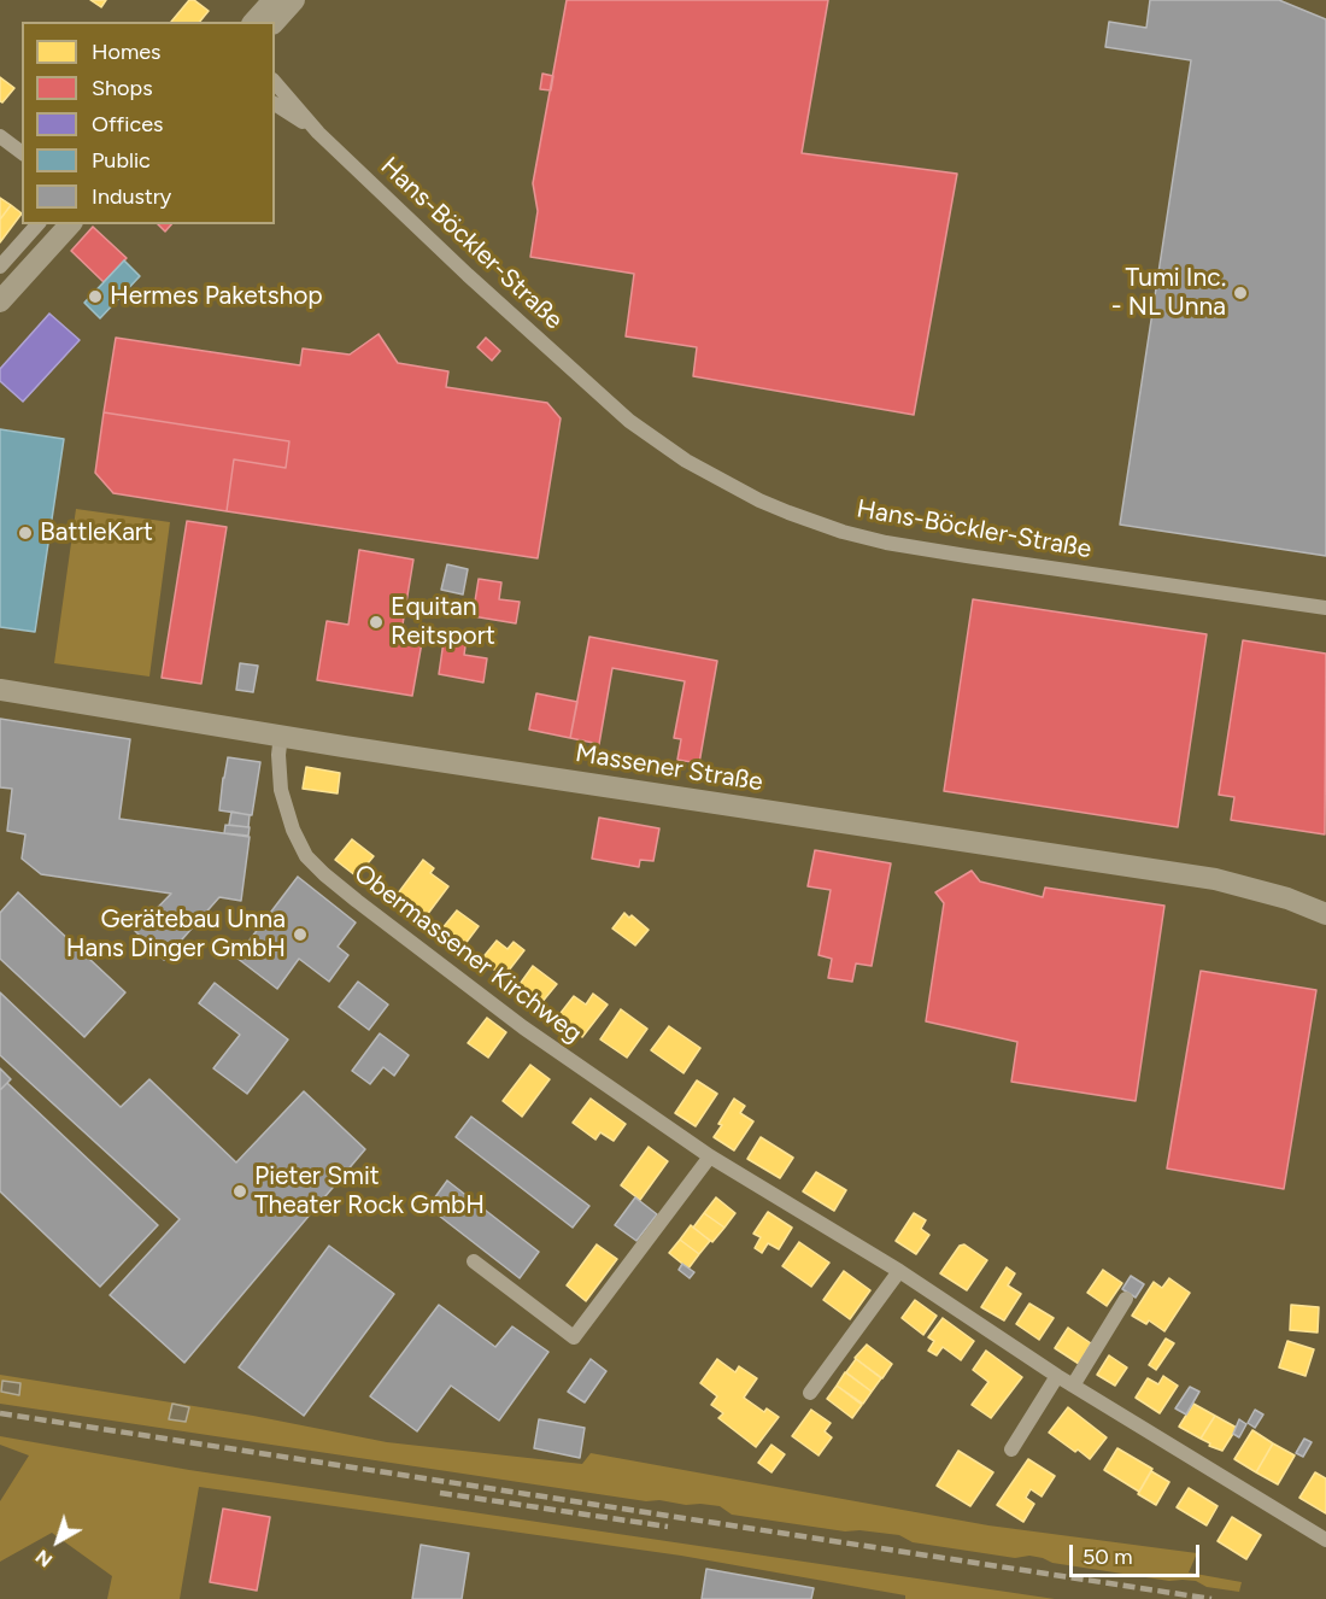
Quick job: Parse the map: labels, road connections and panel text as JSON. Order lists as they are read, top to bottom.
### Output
{
  "streets": {
    "main road": ["Massener Straße"],
    "street": ["Hans-Böckler-Straße", "Obermassener Kirchweg"]
  },
  "crossings": [
    ["Massener Straße", "Obermassener Kirchweg"]
  ],
  "places": [
    "Tumi Inc. - NL Unna",
    "Hermes Paketshop",
    "BattleKart",
    "Equitan Reitsport",
    "Gerätebau Unna Hans Dinger GmbH",
    "Pieter Smit Theater Rock GmbH"
  ],
  "legend": [
    "Homes",
    "Shops",
    "Offices",
    "Public",
    "Industry"
  ],
  "scale_bar": "50 m",
  "north": "bottom left"
}
